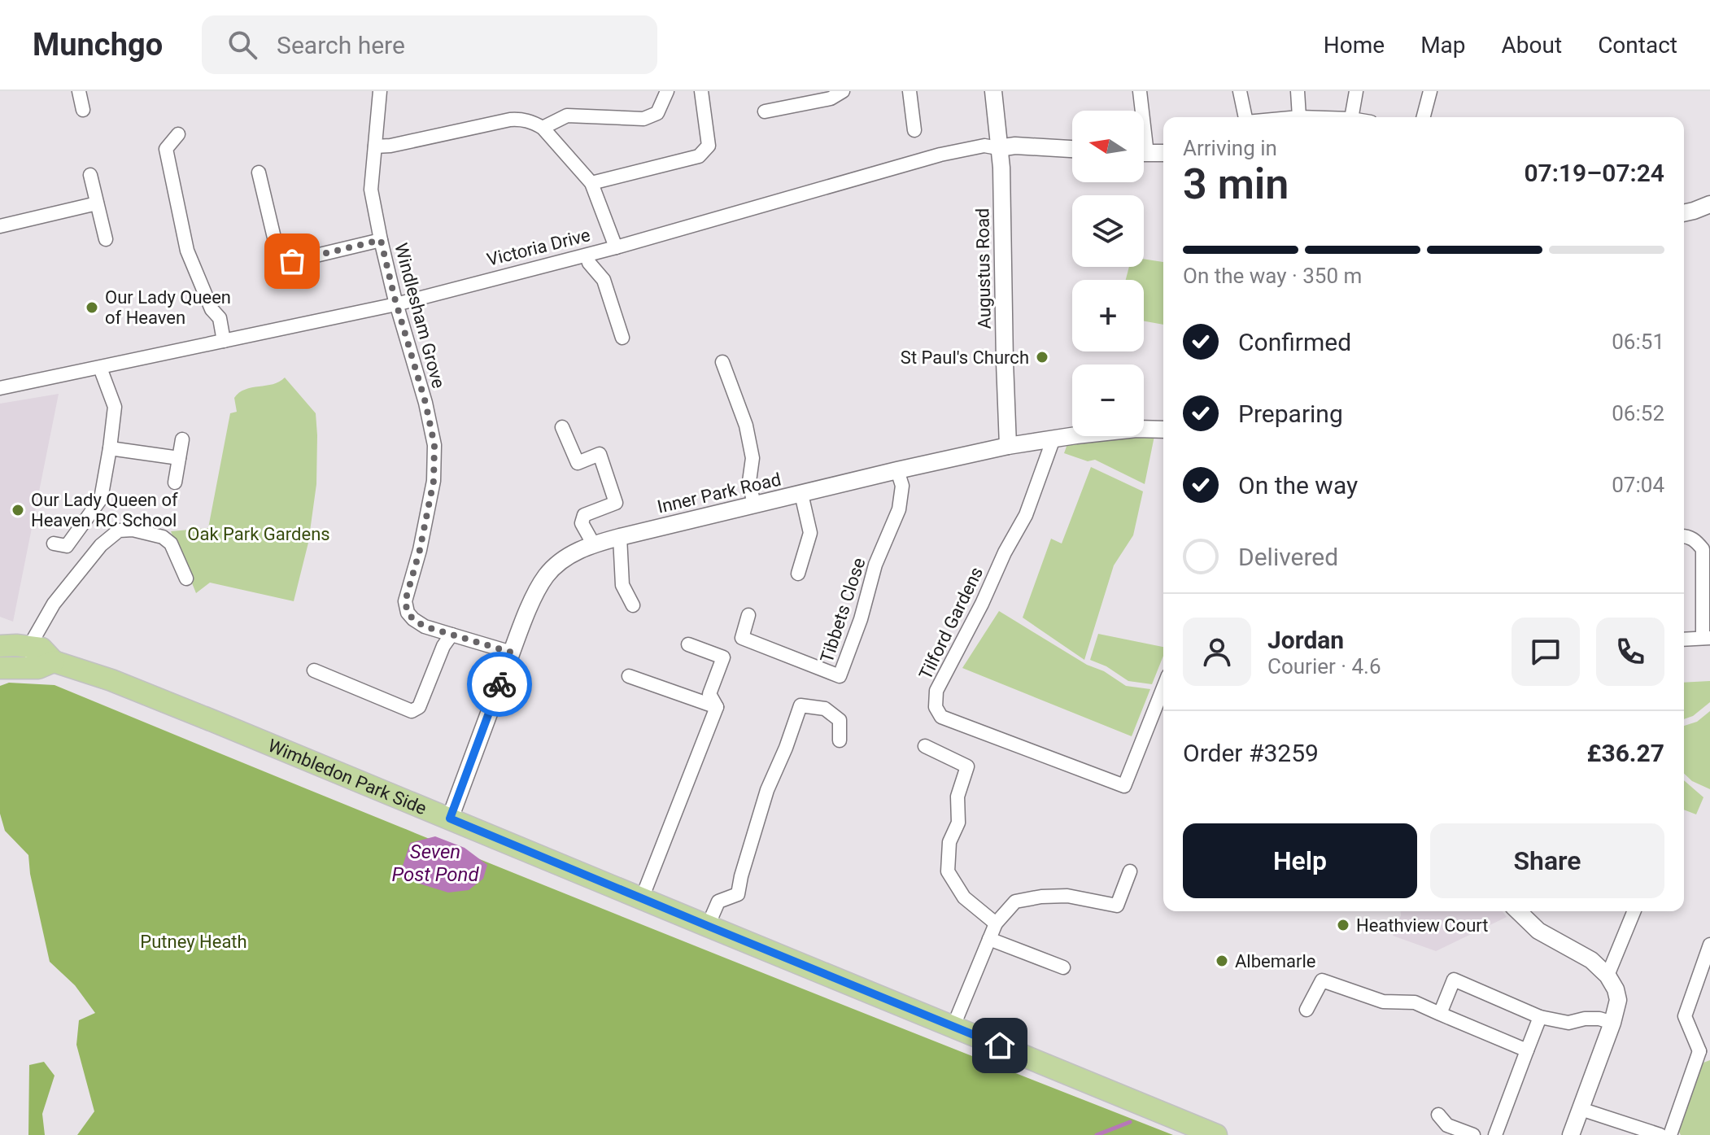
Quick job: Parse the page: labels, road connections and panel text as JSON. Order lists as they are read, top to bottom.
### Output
{
  "streets": {
    "main road": ["Wimbledon Park Side"],
    "street": [
      "Victoria Drive",
      "Augustus Road",
      "Windlesham Grove",
      "Inner Park Road",
      "Tibbets Close",
      "Tilford Gardens"
    ]
  },
  "crossings": [
    ["Victoria Drive", "Augustus Road"],
    ["Victoria Drive", "Windlesham Grove"],
    ["Augustus Road", "Inner Park Road"],
    ["Windlesham Grove", "Inner Park Road"],
    ["Inner Park Road", "Tibbets Close"],
    ["Inner Park Road", "Tilford Gardens"],
    ["Inner Park Road", "Wimbledon Park Side"]
  ],
  "water": ["Seven Post Pond"],
  "parks": ["Oak Park Gardens", "Putney Heath"],
  "places": [
    "Our Lady Queen of Heaven",
    "St Paul's Church",
    "Our Lady Queen of Heaven RC School",
    "Heathview Court",
    "Albemarle"
  ],
  "north": "left",
  "page": {
    "header": "Munchgo",
    "search": "Search here",
    "nav": [
      "Home",
      "Map",
      "About",
      "Contact"
    ],
    "map_buttons": ["+", "−"],
    "heading": ["3 min", "Arriving in", "07:19–07:24"],
    "panel": [
      "Jordan",
      "Courier · 4.6",
      "Order #3259",
      "£36.27"
    ],
    "bar": "On the way · 350 m",
    "list": [
      ["Confirmed", "06:51"],
      ["Preparing", "06:52"],
      ["On the way", "07:04"],
      "Delivered"
    ],
    "buttons": ["Help", "Share"]
  }
}
